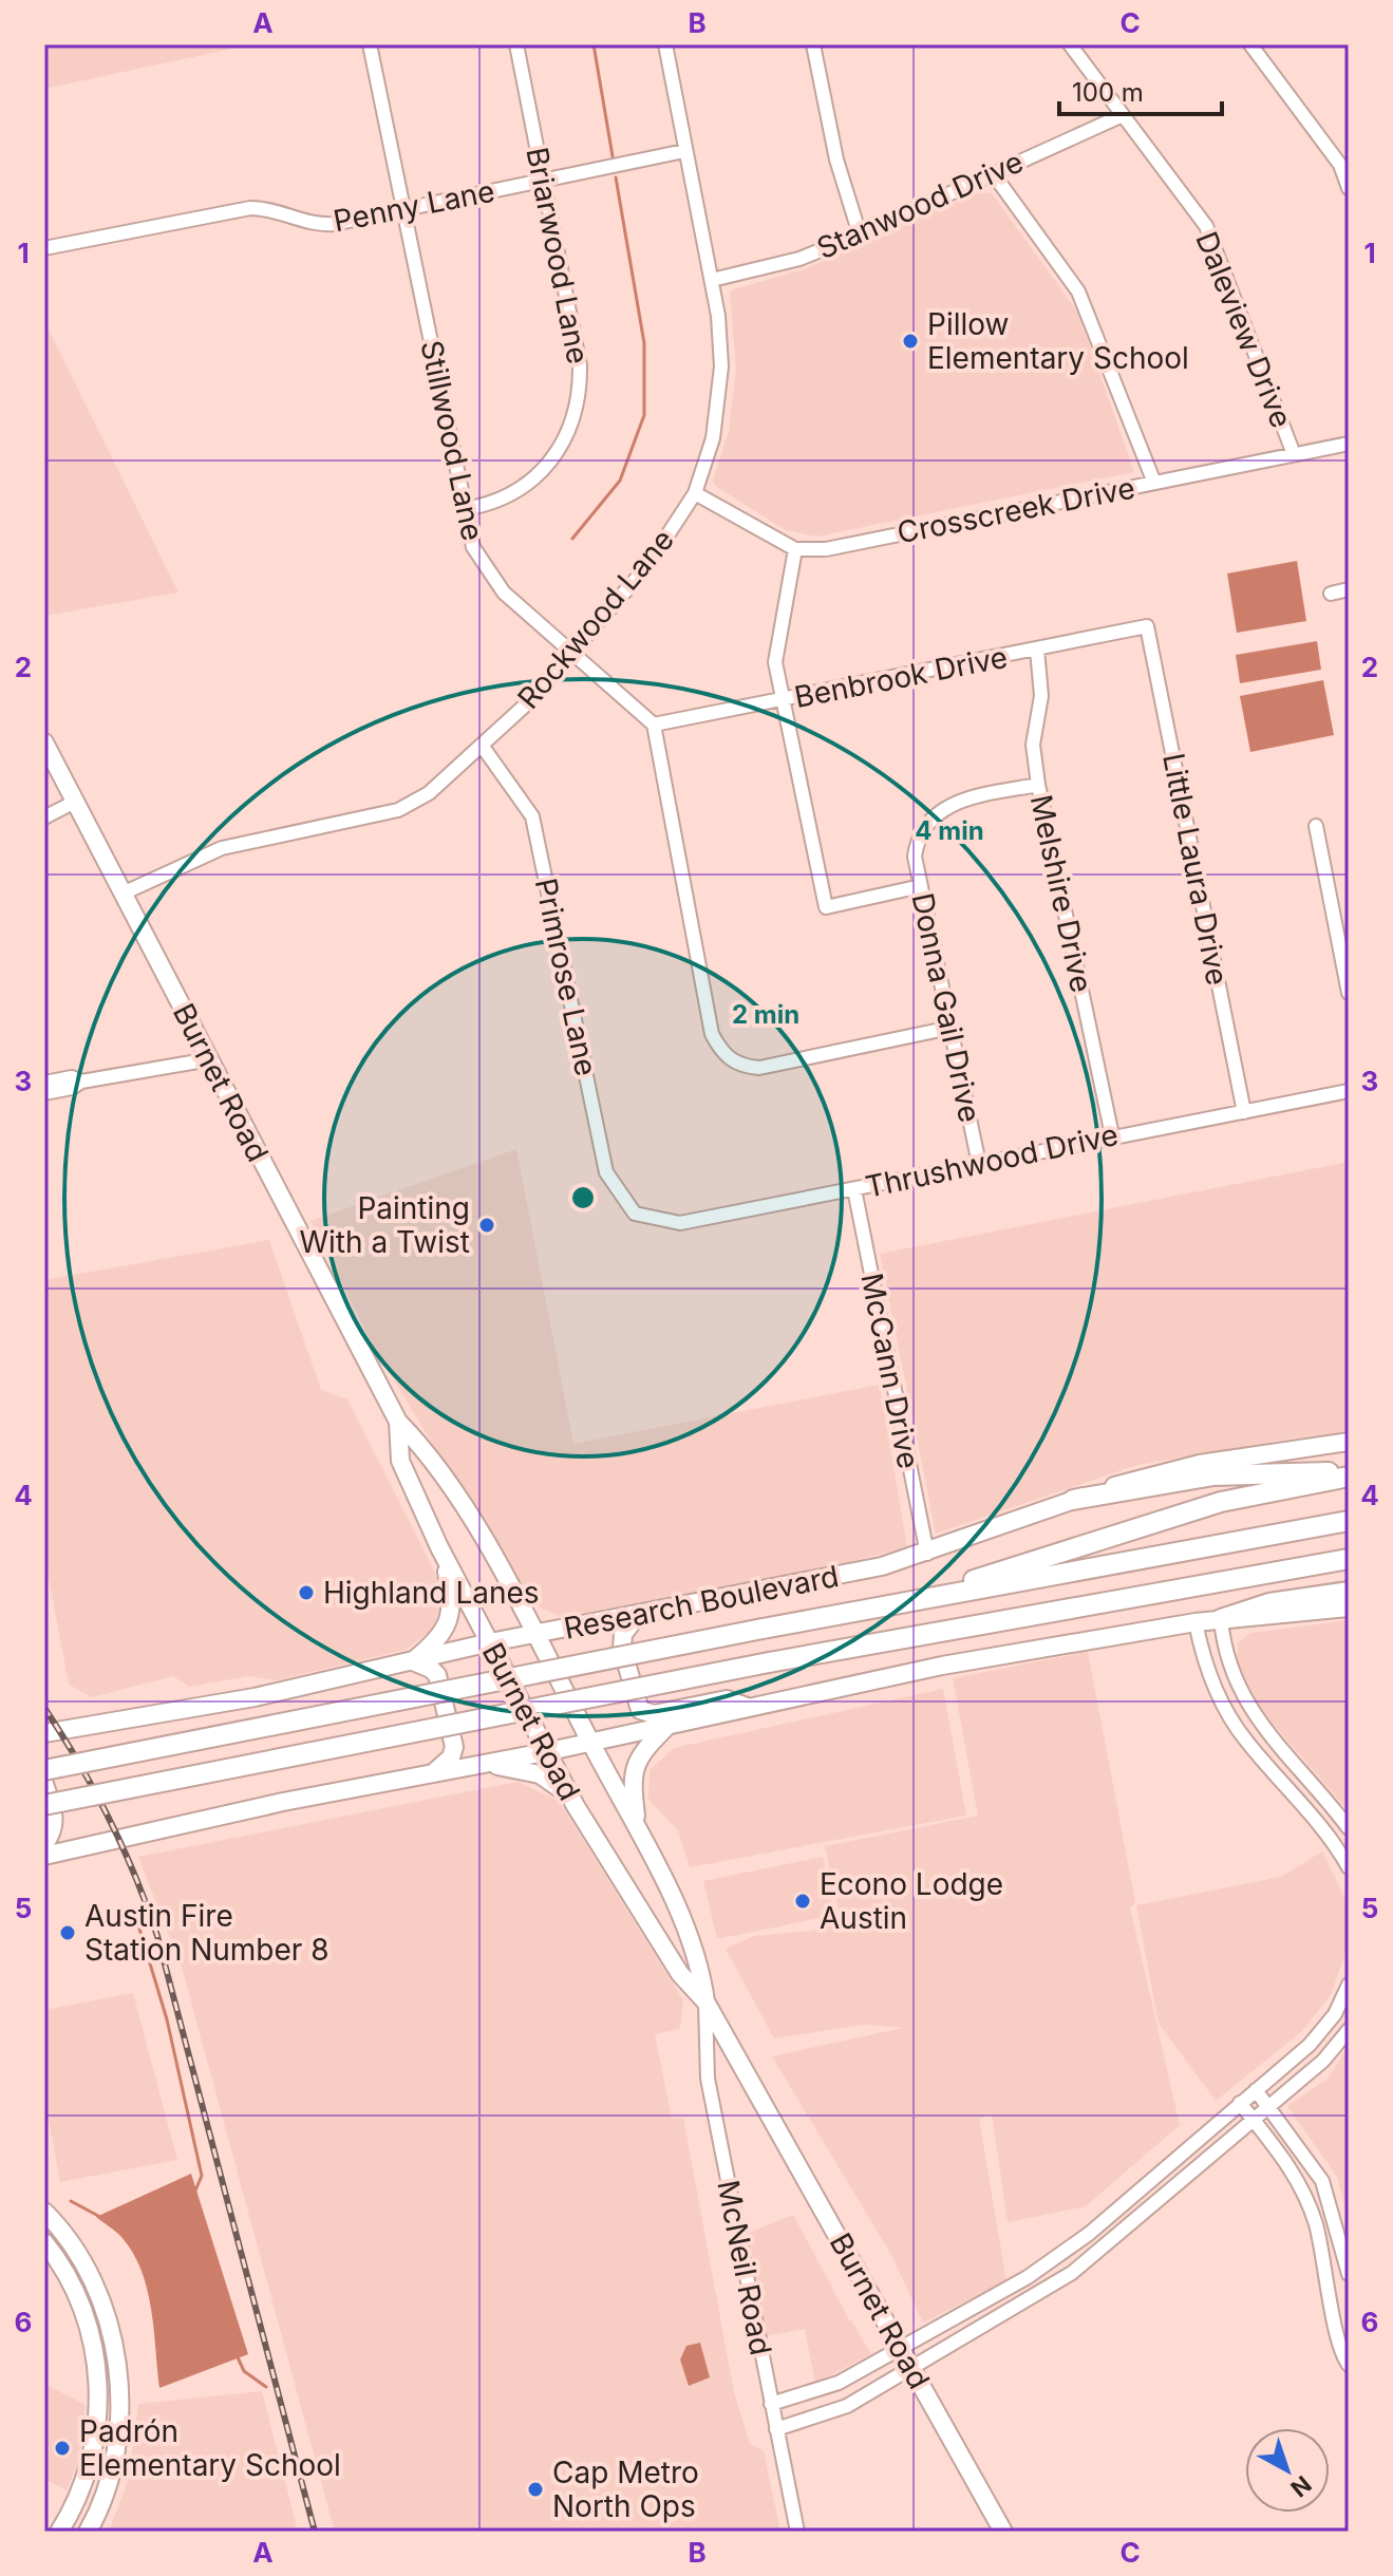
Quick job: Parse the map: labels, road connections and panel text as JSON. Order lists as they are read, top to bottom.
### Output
{
  "streets": {
    "main road": ["Burnet Road", "Research Boulevard"],
    "street": [
      "Stanwood Drive",
      "Penny Lane",
      "Briarwood Lane",
      "Daleview Drive",
      "Stillwood Lane",
      "Crosscreek Drive",
      "Rockwood Lane",
      "Benbrook Drive",
      "Little Laura Drive",
      "Melshire Drive",
      "Primrose Lane",
      "Donna Gail Drive",
      "Thrushwood Drive",
      "McCann Drive",
      "McNeil Road"
    ]
  },
  "crossings": [
    ["Stanwood Drive", "Daleview Drive"],
    ["Stanwood Drive", "Rockwood Lane"],
    ["Penny Lane", "Briarwood Lane"],
    ["Penny Lane", "Stillwood Lane"],
    ["Penny Lane", "Rockwood Lane"],
    ["Briarwood Lane", "Stillwood Lane"],
    ["Daleview Drive", "Crosscreek Drive"],
    ["Stillwood Lane", "Rockwood Lane"],
    ["Stillwood Lane", "Benbrook Drive"],
    ["Rockwood Lane", "Primrose Lane"],
    ["Rockwood Lane", "Burnet Road"],
    ["Benbrook Drive", "Little Laura Drive"],
    ["Benbrook Drive", "Melshire Drive"],
    ["Little Laura Drive", "Thrushwood Drive"],
    ["Melshire Drive", "Donna Gail Drive"],
    ["Melshire Drive", "Thrushwood Drive"],
    ["Primrose Lane", "Thrushwood Drive"],
    ["Donna Gail Drive", "Thrushwood Drive"],
    ["Burnet Road", "Research Boulevard"],
    ["Burnet Road", "McNeil Road"],
    ["Thrushwood Drive", "McCann Drive"],
    ["McCann Drive", "Research Boulevard"]
  ],
  "places": [
    "Pillow Elementary School",
    "Painting With a Twist",
    "Highland Lanes",
    "Econo Lodge Austin",
    "Austin Fire Station Number 8",
    "Padrón Elementary School",
    "Cap Metro North Ops"
  ],
  "scale_bar": "100 m",
  "north": "bottom right",
  "grid": {
    "columns": ["A", "B", "C"],
    "rows": [
      "1",
      "2",
      "3",
      "4",
      "5",
      "6"
    ]
  },
  "rings": ["4 min", "2 min"]
}
